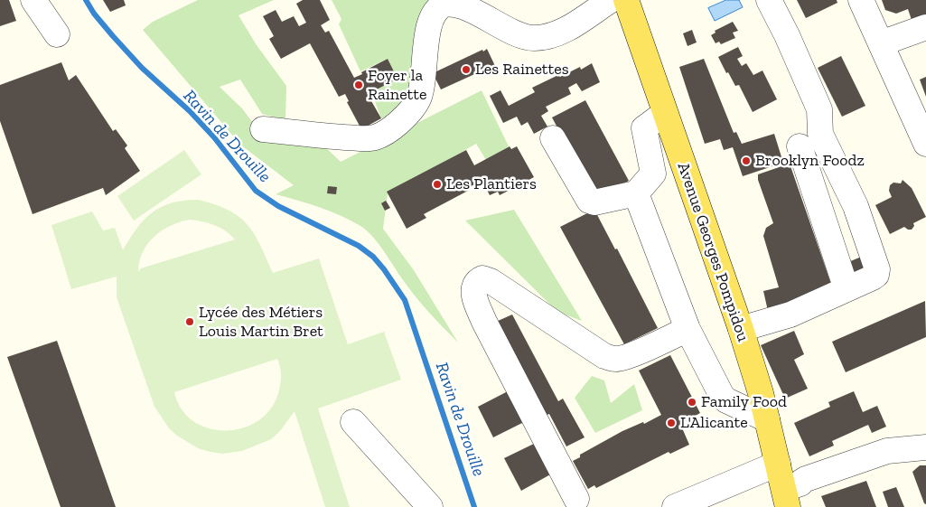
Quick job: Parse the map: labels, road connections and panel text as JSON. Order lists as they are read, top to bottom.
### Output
{
  "streets": {
    "main road": ["Avenue Georges Pompidou"]
  },
  "water": ["Ravin de Drouille"],
  "places": [
    "Les Rainettes",
    "Foyer la Rainette",
    "Brooklyn Foodz",
    "Les Plantiers",
    "Lycée des Métiers Louis Martin Bret",
    "Family Food",
    "L'Alicante"
  ]
}
